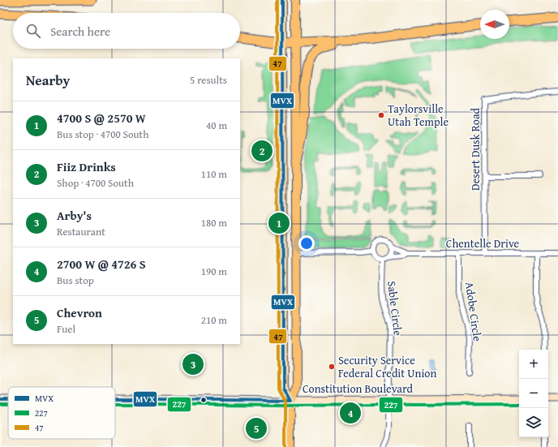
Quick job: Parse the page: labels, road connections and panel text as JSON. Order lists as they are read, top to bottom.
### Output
{
  "streets": {
    "main road": ["Constitution Boulevard"],
    "street": [
      "Desert Dusk Road",
      "Chentelle Drive",
      "Sable Circle",
      "Adobe Circle"
    ]
  },
  "crossings": [
    ["Desert Dusk Road", "Chentelle Drive"],
    ["Chentelle Drive", "Sable Circle"],
    ["Chentelle Drive", "Adobe Circle"],
    ["Sable Circle", "Constitution Boulevard"]
  ],
  "places": ["Taylorsville Utah Temple", "Security Service Federal Credit Union"],
  "lines": ["transit line MVX", "transit line 47", "transit line 227"],
  "legend": ["MVX", "227", "47"],
  "north": "left",
  "page": {
    "search": "Search here",
    "heading": ["Nearby", "5 results"],
    "list": [
      {
        "mark": "1",
        "name": "4700 S @ 2570 W",
        "note": "Bus stop · 4700 South",
        "value": "40 m"
      },
      {
        "mark": "2",
        "name": "Fiiz Drinks",
        "note": "Shop · 4700 South",
        "value": "110 m"
      },
      {
        "mark": "3",
        "name": "Arby's",
        "note": "Restaurant",
        "value": "180 m"
      },
      {
        "mark": "4",
        "name": "2700 W @ 4726 S",
        "note": "Bus stop",
        "value": "190 m"
      },
      {
        "mark": "5",
        "name": "Chevron",
        "note": "Fuel",
        "value": "210 m"
      }
    ],
    "pins": [
      "2",
      "1",
      "3",
      "4",
      "5"
    ],
    "map_buttons": ["+", "−"]
  }
}
